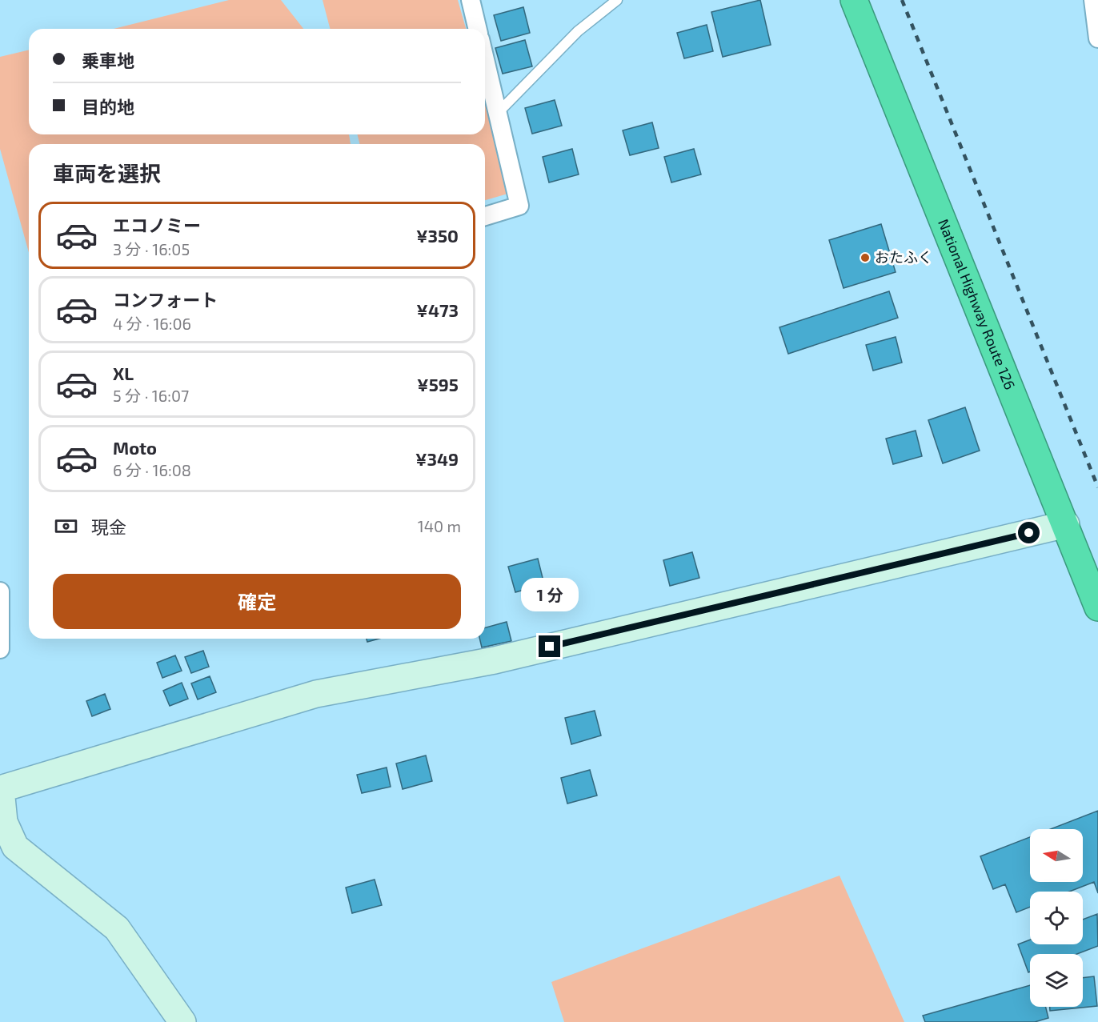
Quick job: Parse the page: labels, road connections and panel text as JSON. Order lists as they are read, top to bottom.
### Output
{
  "streets": {
    "highway": ["National Highway Route 126"]
  },
  "places": ["おたふく"],
  "north": "left",
  "page": {
    "banner": ["乗車地", "目的地"],
    "heading": "車両を選択",
    "list": [
      {
        "name": "エコノミー",
        "note": "3 分 · 16:05",
        "value": "¥350"
      },
      {
        "name": "コンフォート",
        "note": "4 分 · 16:06",
        "value": "¥473"
      },
      {
        "name": "XL",
        "note": "5 分 · 16:07",
        "value": "¥595"
      },
      {
        "name": "Moto",
        "note": "6 分 · 16:08",
        "value": "¥349"
      }
    ],
    "pay": ["現金", "140 m"],
    "buttons": "確定",
    "bubble": "1 分"
  }
}
